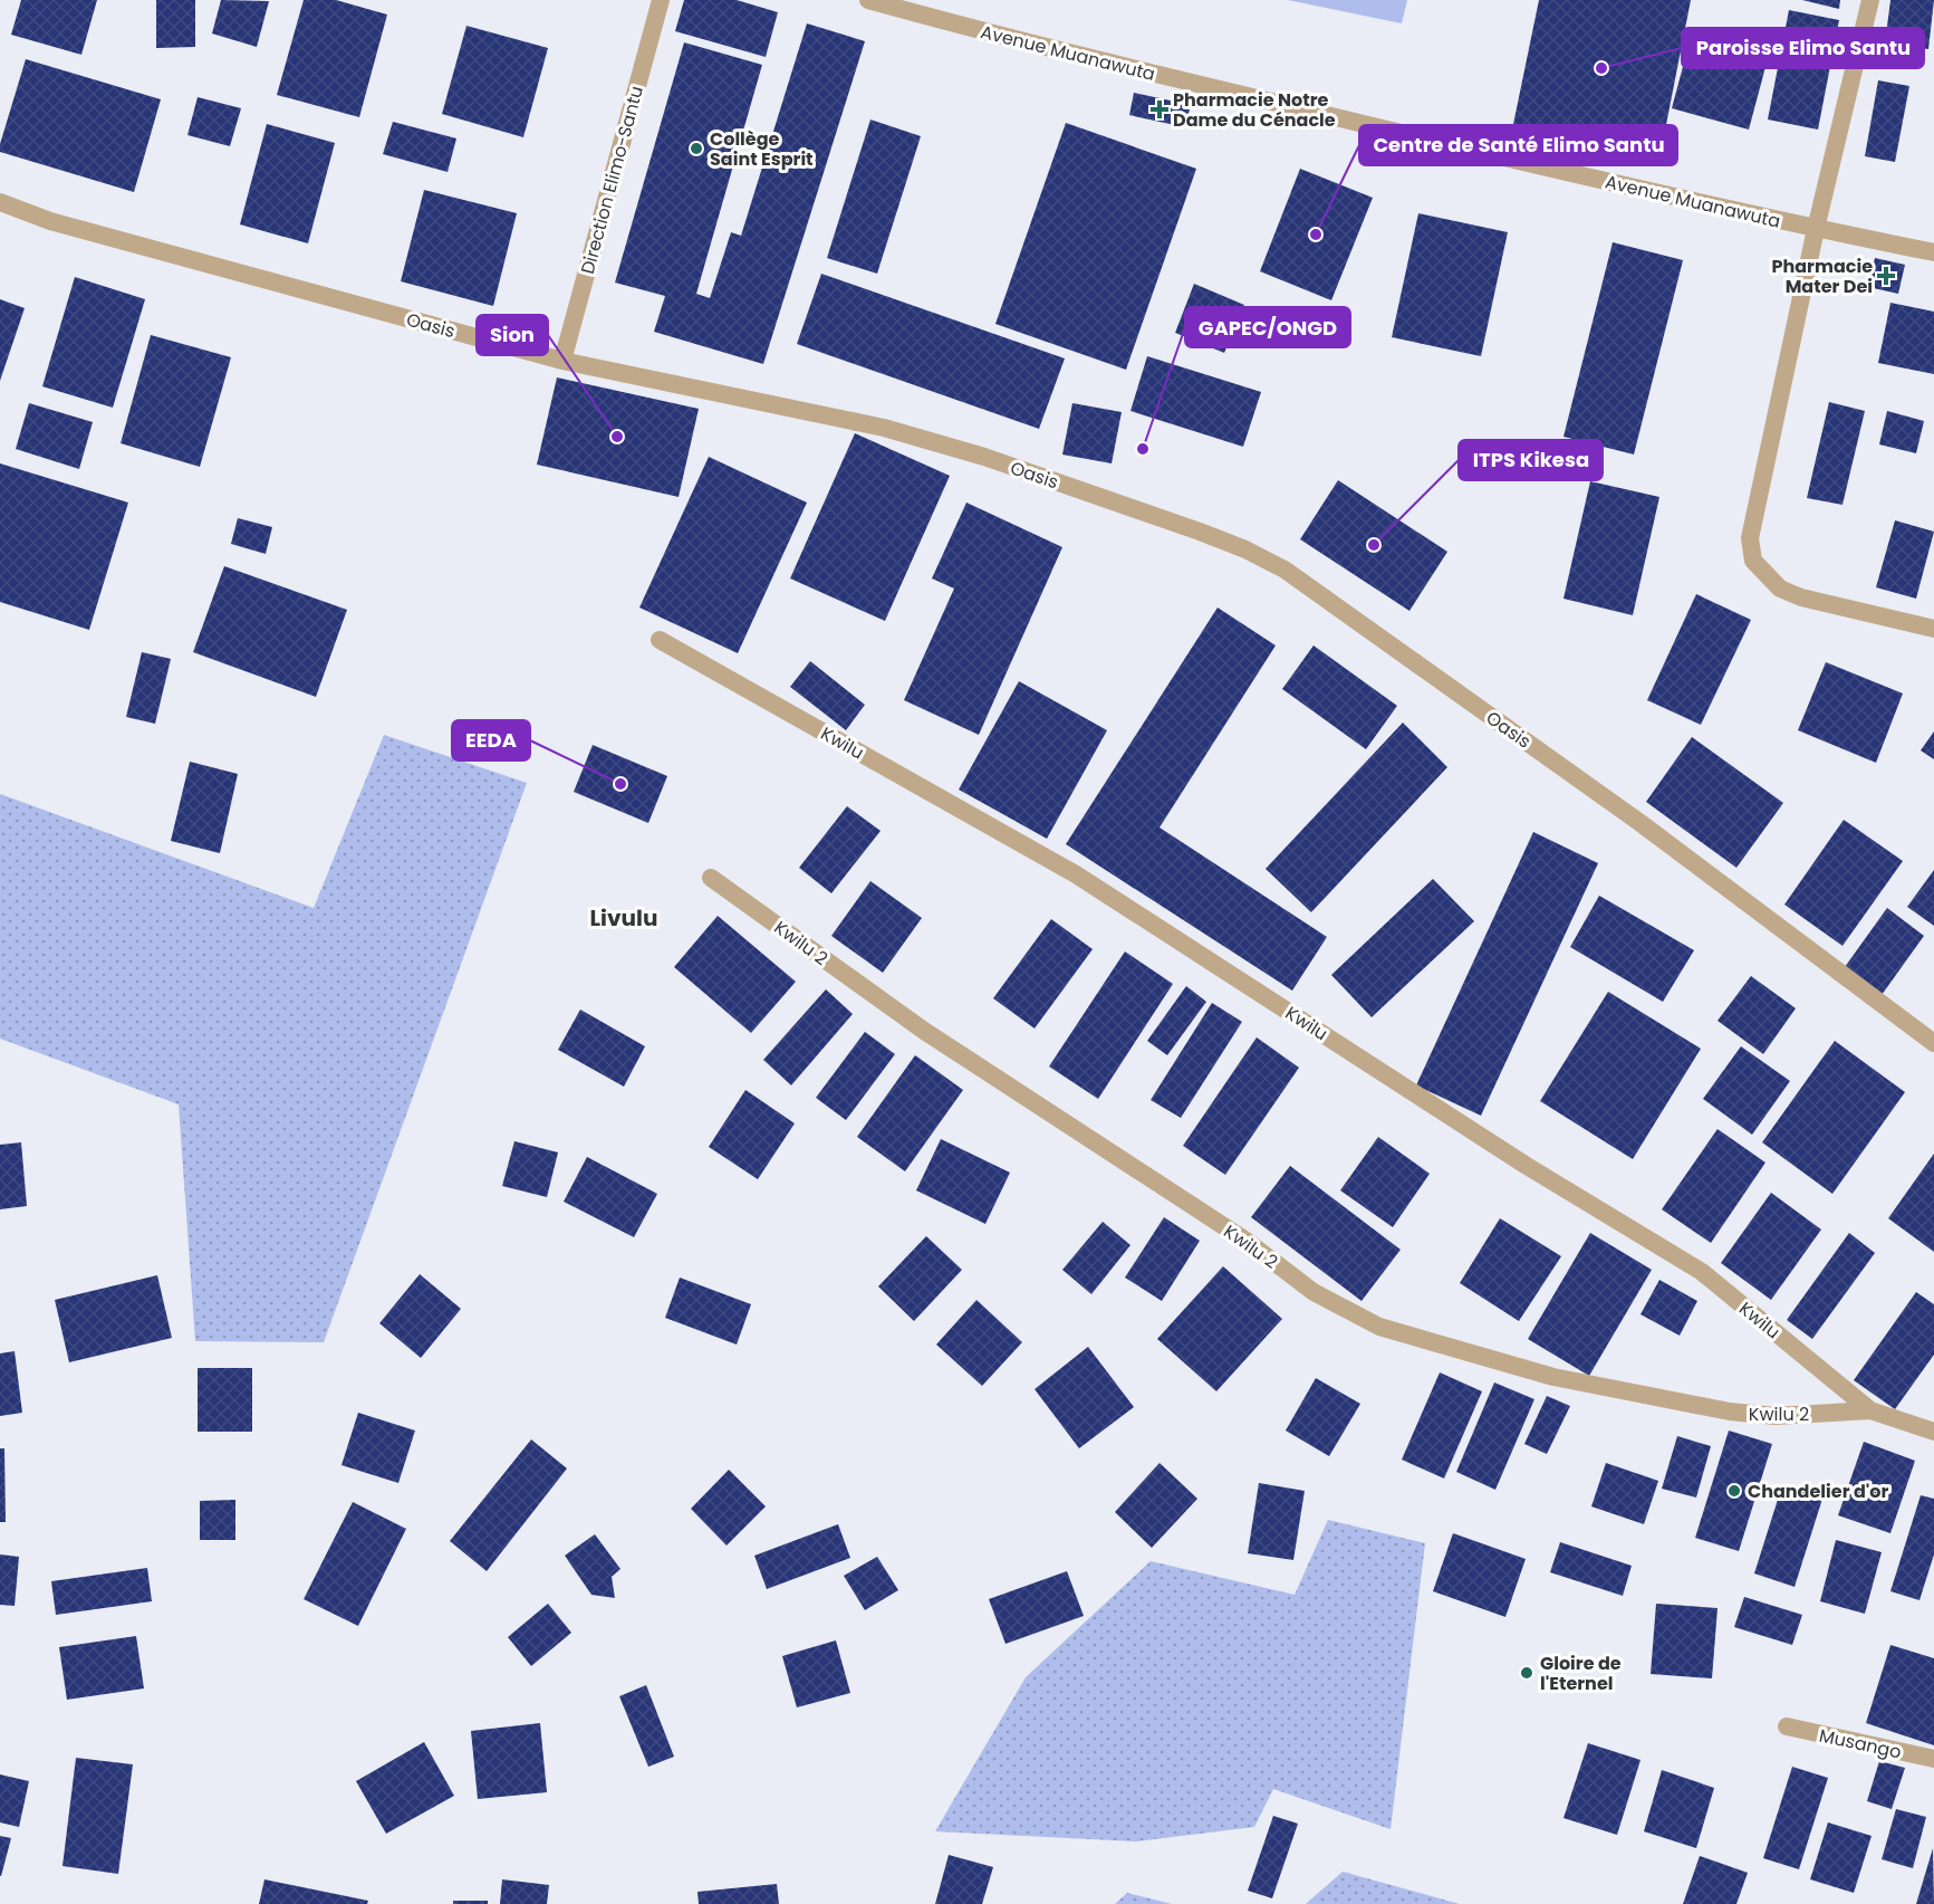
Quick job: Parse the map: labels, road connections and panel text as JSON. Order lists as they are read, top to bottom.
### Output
{
  "streets": {
    "street": [
      "Avenue Muanawuta",
      "Direction Elimo-Santu",
      "Oasis",
      "Kwilu",
      "Kwilu 2",
      "Musango"
    ]
  },
  "crossings": [
    ["Direction Elimo-Santu", "Oasis"],
    ["Kwilu", "Kwilu 2"]
  ],
  "districts": ["Livulu"],
  "places": {
    "other": [
      "Paroisse Elimo Santu",
      "Collège Saint Esprit",
      "Centre de Santé Elimo Santu",
      "Sion",
      "GAPEC/ONGD",
      "ITPS Kikesa",
      "EEDA",
      "Chandelier d'or",
      "Gloire de l'Eternel"
    ],
    "health": ["Pharmacie Notre Dame du Cénacle", "Pharmacie Mater Dei"]
  }
}
